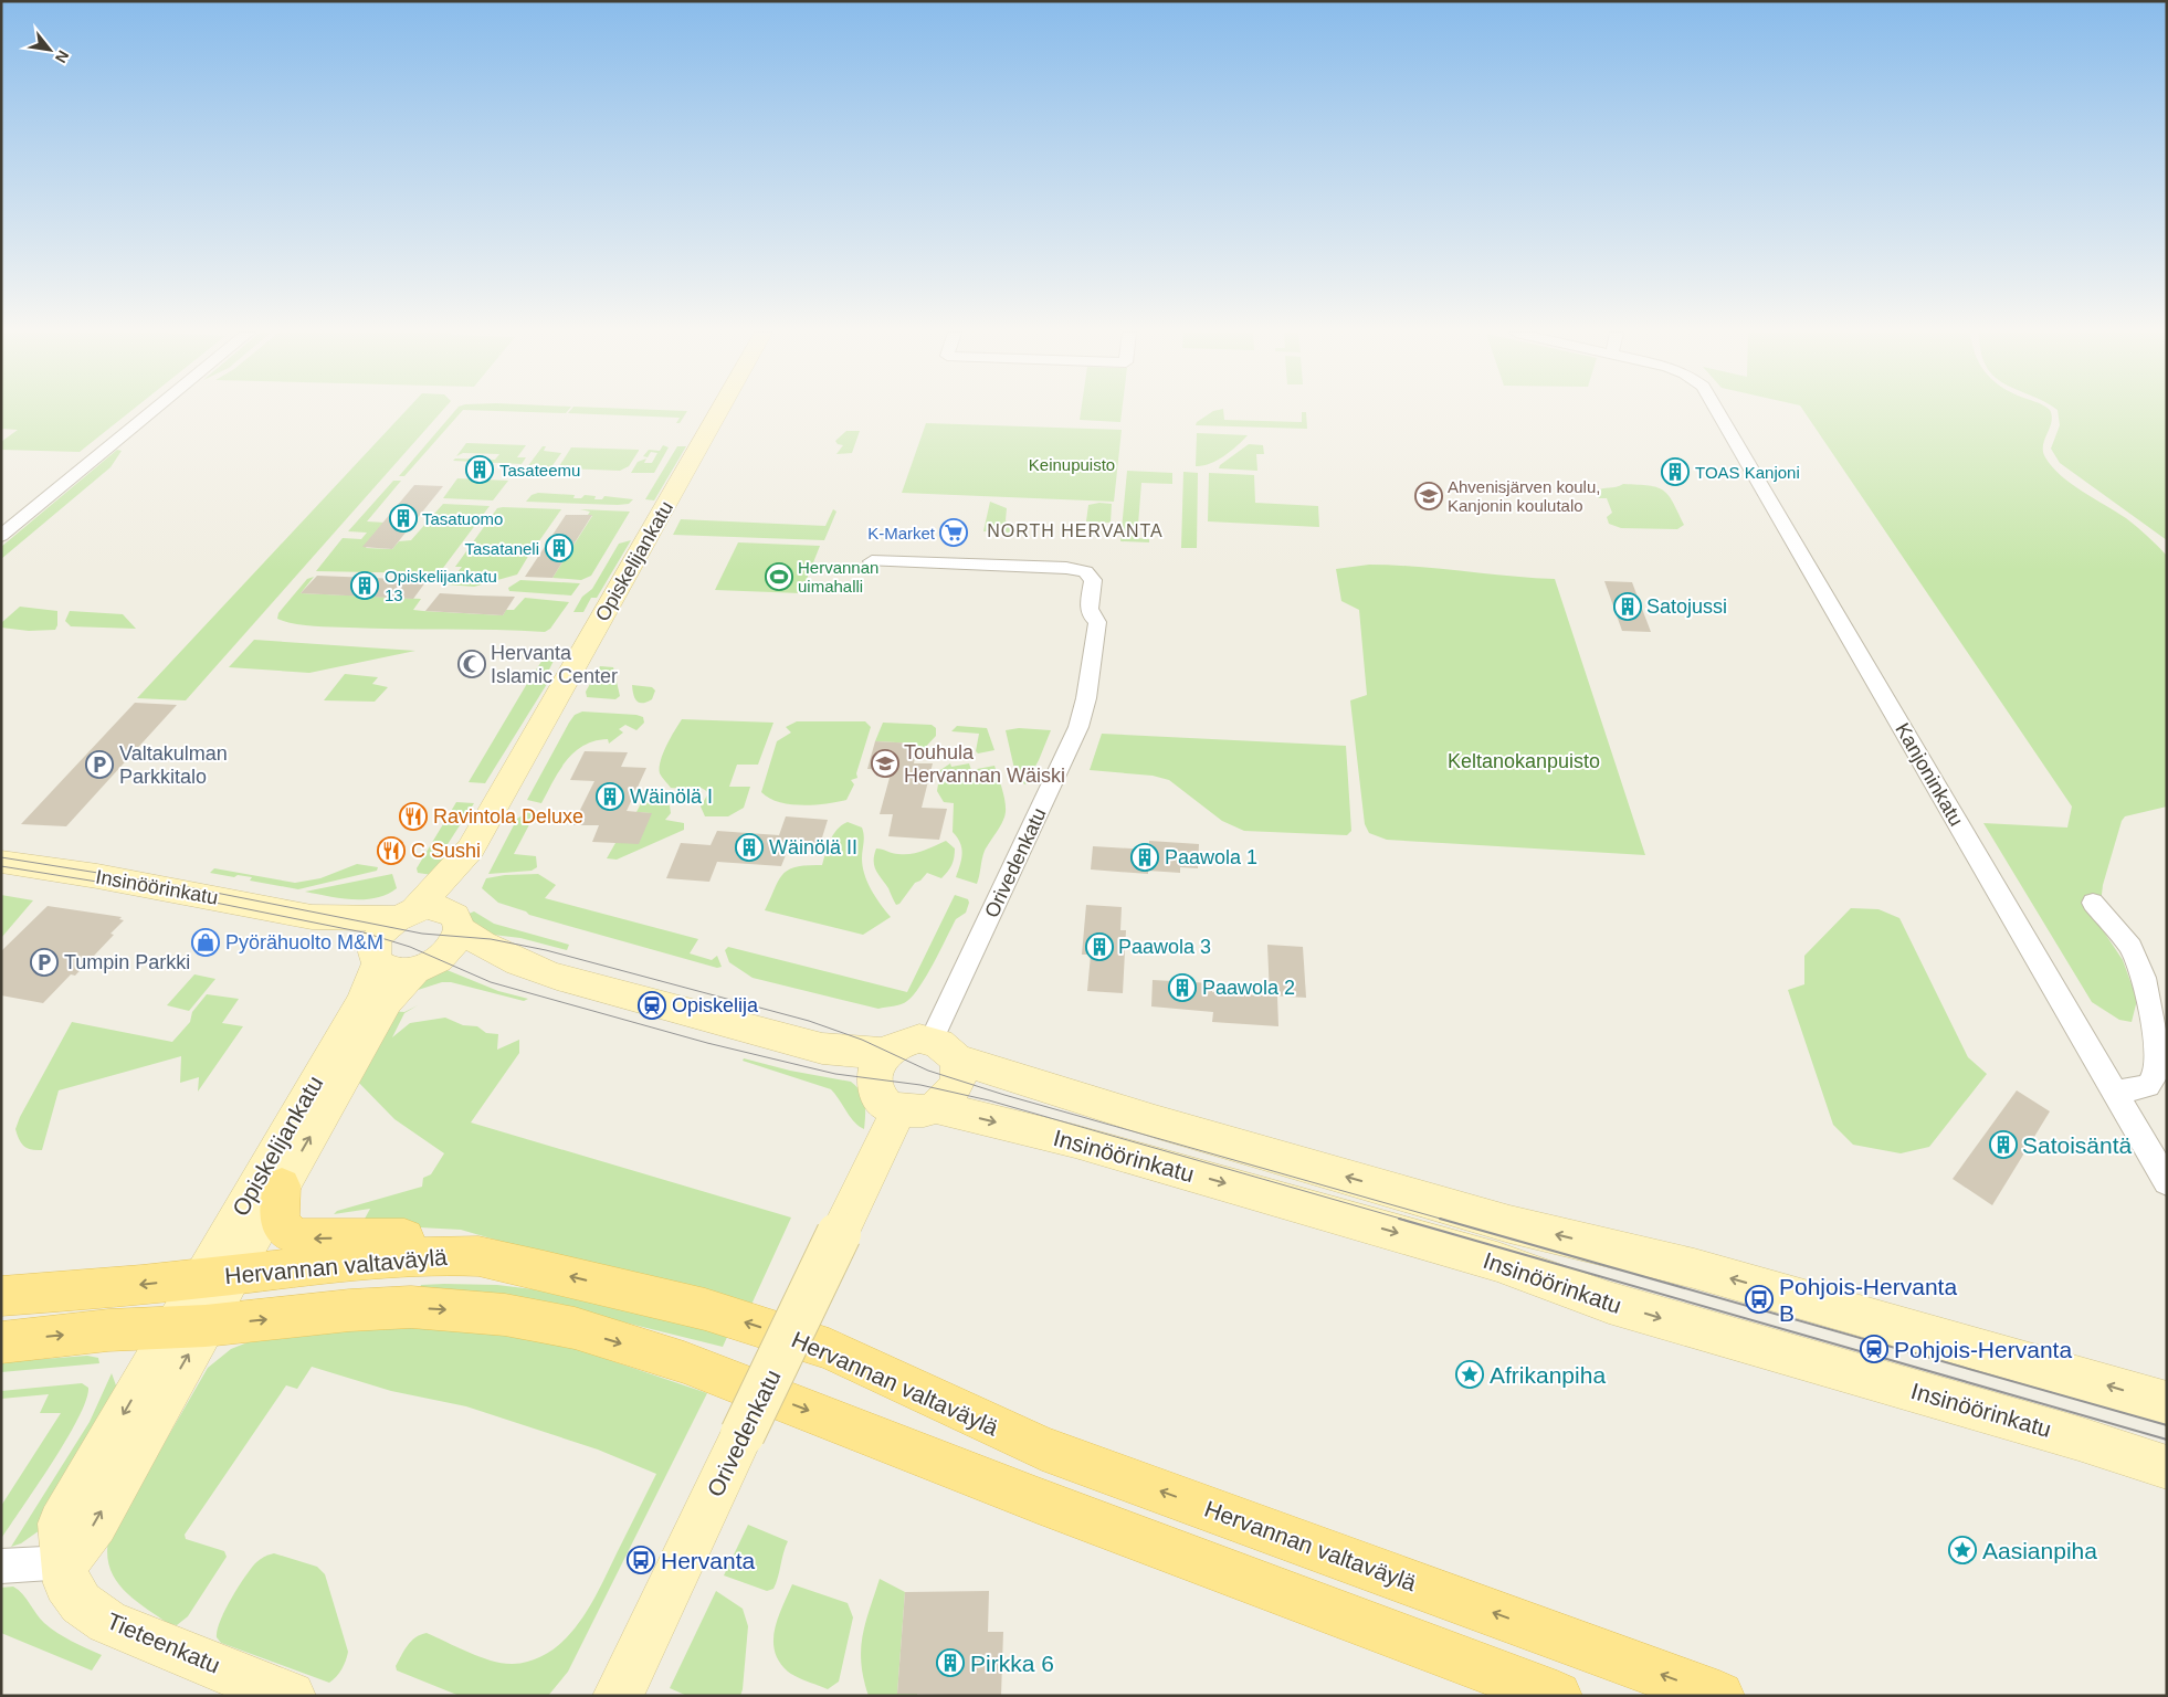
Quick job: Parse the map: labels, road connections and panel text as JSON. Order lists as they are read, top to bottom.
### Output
{
  "streets": {
    "main road": [
      "Opiskelijankatu",
      "Orivedenkatu",
      "Insinöörinkatu",
      "Hervannan valtaväylä",
      "Tieteenkatu"
    ],
    "street": ["Kanjoninkatu"]
  },
  "crossings": [
    ["Opiskelijankatu", "Insinöörinkatu"],
    ["Opiskelijankatu", "Hervannan valtaväylä"],
    ["Orivedenkatu", "Insinöörinkatu"]
  ],
  "districts": ["NORTH HERVANTA"],
  "parks": ["Keinupuisto", "Keltanokanpuisto"],
  "places": {
    "building": [
      "Tasateemu",
      "TOAS Kanjoni",
      "Tasatuomo",
      "Tasataneli",
      "Opiskelijankatu 13",
      "Satojussi",
      "Wäinölä I",
      "Wäinölä II",
      "Paawola 1",
      "Paawola 3",
      "Paawola 2",
      "Satoisäntä",
      "Pirkka 6"
    ],
    "school or university": ["Ahvenisjärven koulu, Kanjonin koulutalo", "Touhula Hervannan Wäiski"],
    "supermarket": ["K-Market"],
    "sports": ["Hervannan uimahalli"],
    "mosque": ["Hervanta Islamic Center"],
    "parking": ["Valtakulman Parkkitalo", "Tumpin Parkki"],
    "restaurant": ["Ravintola Deluxe", "C Sushi"],
    "shop": ["Pyörähuolto M&M"],
    "station": ["Opiskelija", "Pohjois-Hervanta"],
    "bus stop": ["Pohjois-Hervanta B", "Hervanta"],
    "place": ["Afrikanpiha", "Aasianpiha"]
  },
  "north": "bottom right"
}
